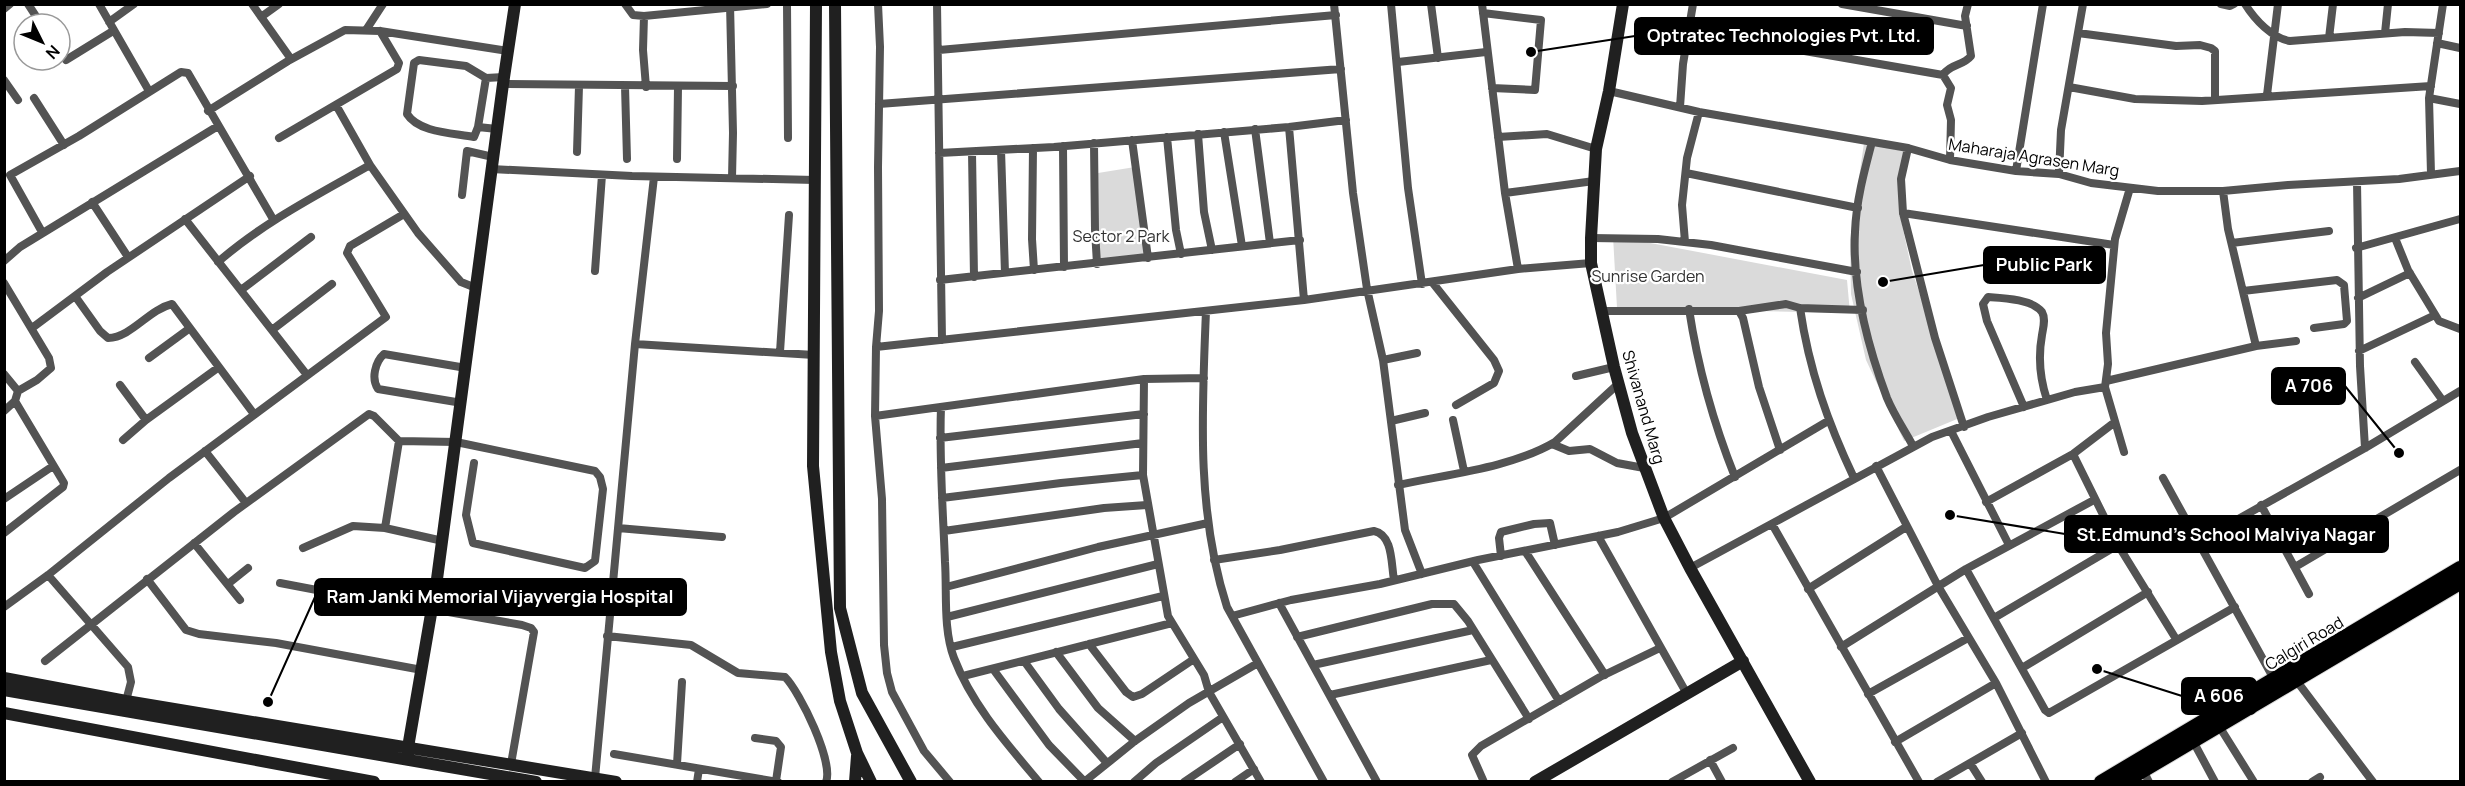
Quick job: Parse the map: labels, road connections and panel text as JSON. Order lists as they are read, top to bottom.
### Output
{
  "streets": {
    "main road": ["Shivanand Marg", "Calgiri Road"],
    "street": ["Maharaja Agrasen Marg"]
  },
  "crossings": [
    ["Maharaja Agrasen Marg", "Shivanand Marg"]
  ],
  "parks": ["Sector 2 Park", "Sunrise Garden"],
  "places": [
    "Optratec Technologies Pvt. Ltd.",
    "Public Park",
    "A 706",
    "St.Edmund’s School Malviya Nagar",
    "A 606",
    "Ram Janki Memorial Vijayvergia Hospital"
  ],
  "north": "bottom right"
}
